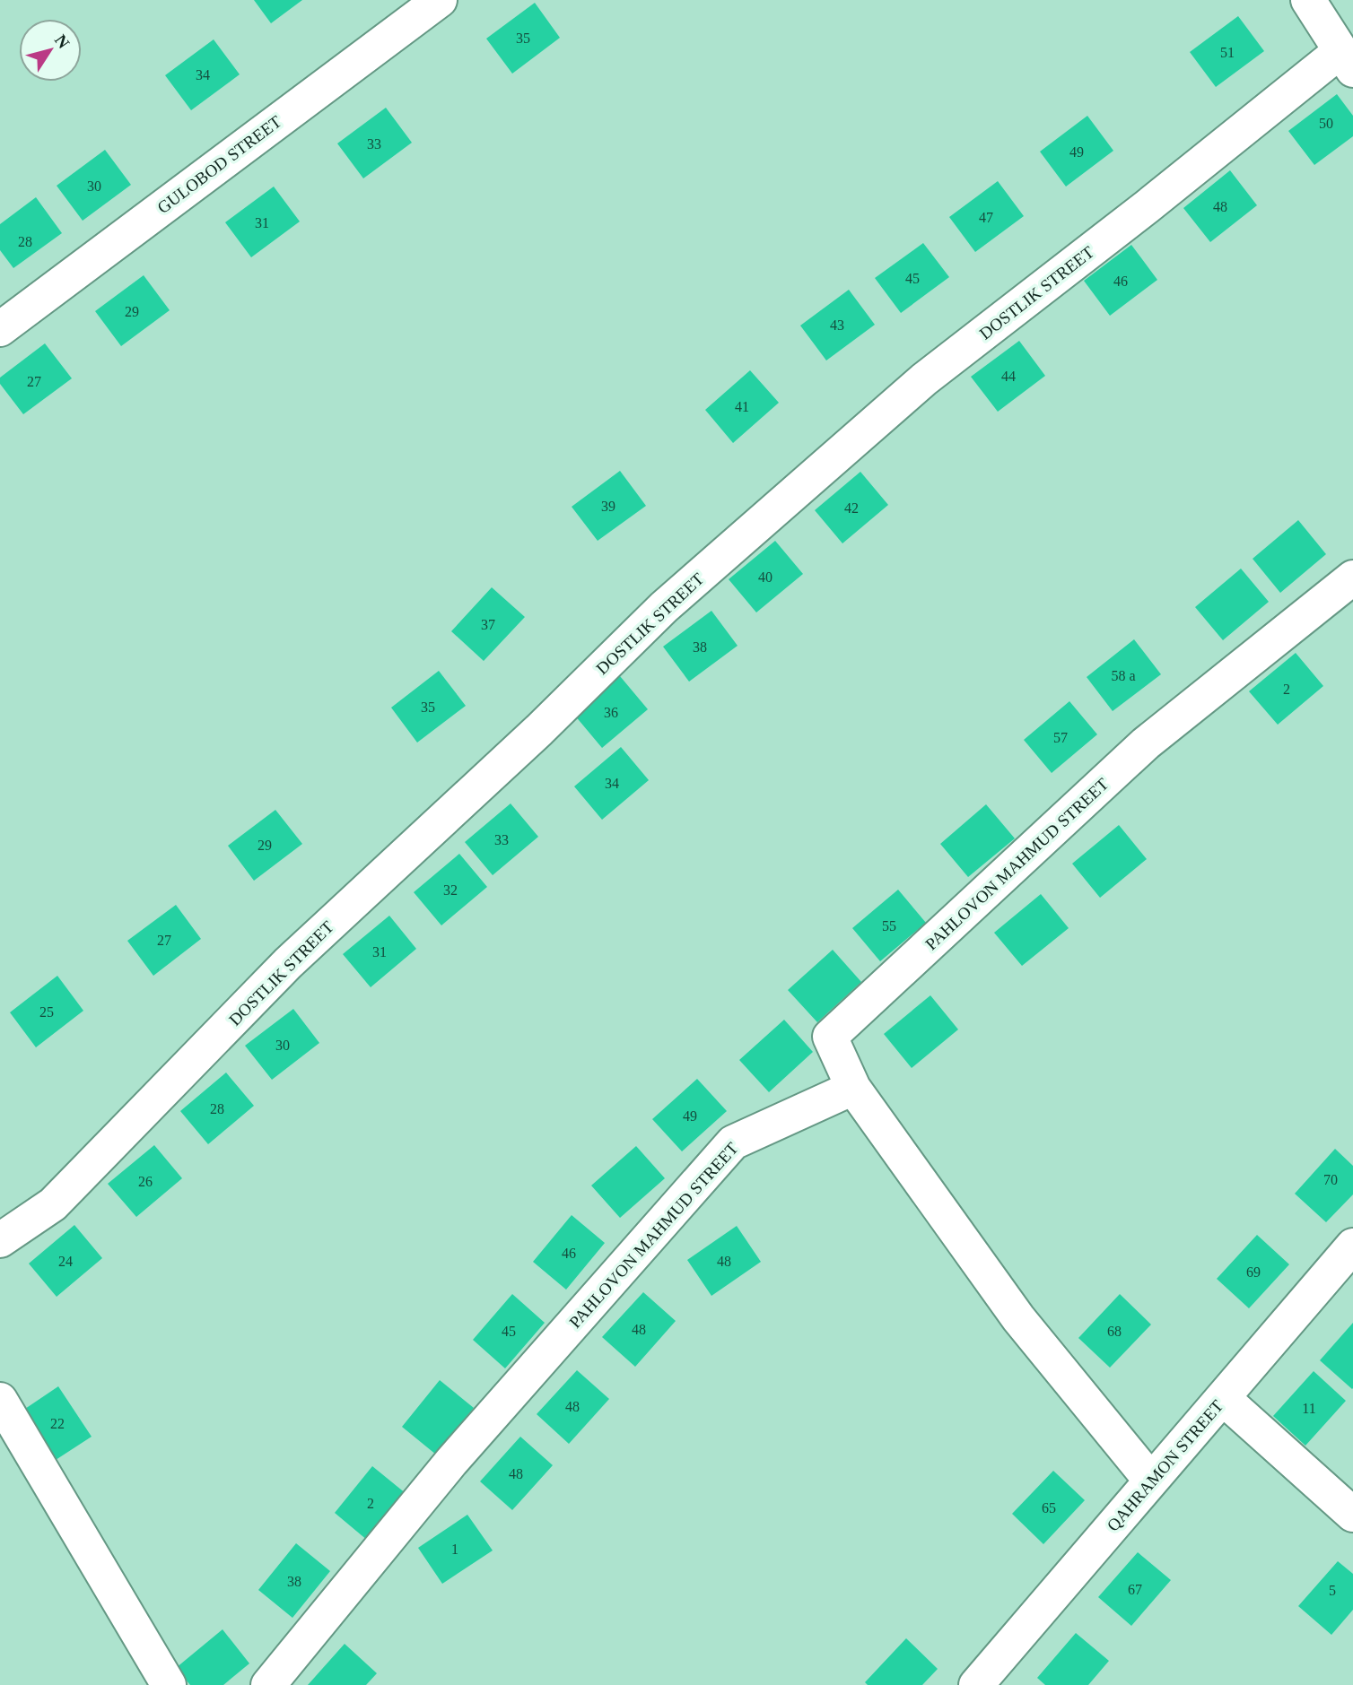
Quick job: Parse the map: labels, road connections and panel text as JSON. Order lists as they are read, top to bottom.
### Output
{
  "streets": {
    "street": [
      "GULOBOD STREET",
      "DOSTLIK STREET",
      "PAHLOVON MAHMUD STREET",
      "QAHRAMON STREET"
    ]
  },
  "house_numbers": [
    "35",
    "51",
    "34",
    "50",
    "33",
    "49",
    "30",
    "48",
    "47",
    "31",
    "28",
    "45",
    "46",
    "29",
    "43",
    "44",
    "27",
    "41",
    "39",
    "42",
    "40",
    "37",
    "38",
    "58 а",
    "2",
    "35",
    "36",
    "57",
    "34",
    "33",
    "29",
    "32",
    "55",
    "27",
    "31",
    "25",
    "30",
    "28",
    "49",
    "70",
    "26",
    "46",
    "24",
    "48",
    "69",
    "48",
    "45",
    "68",
    "48",
    "11",
    "22",
    "48",
    "2",
    "65",
    "1",
    "38",
    "67",
    "5"
  ],
  "north": "top right"
}
